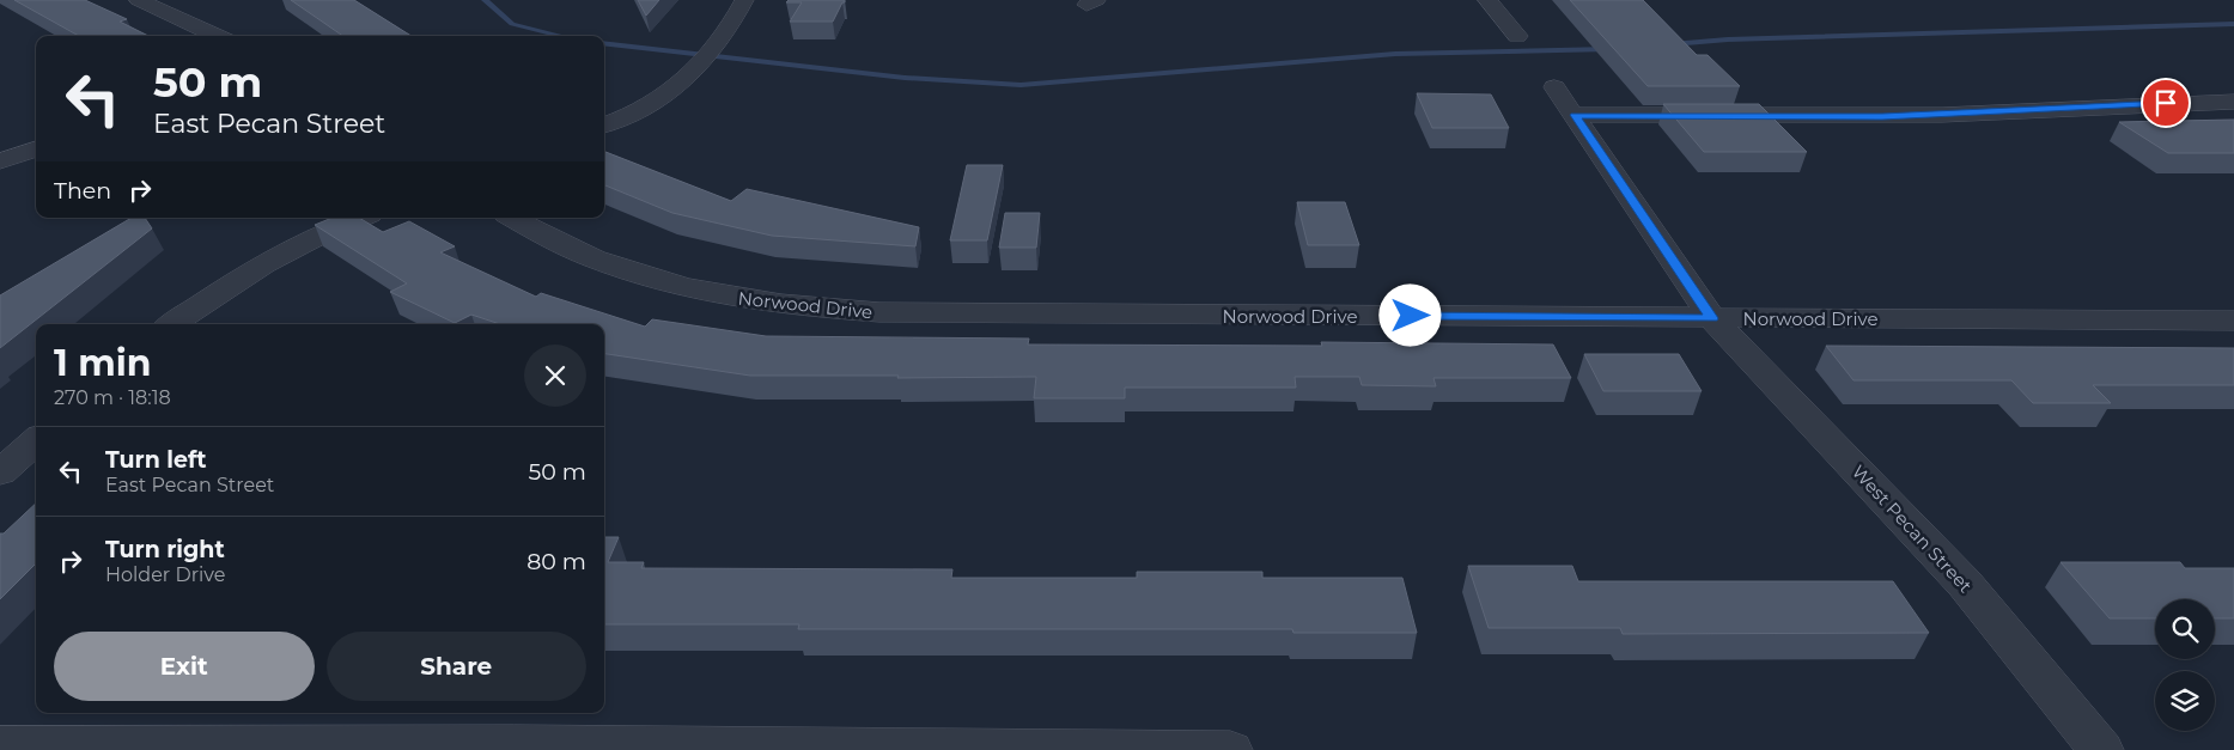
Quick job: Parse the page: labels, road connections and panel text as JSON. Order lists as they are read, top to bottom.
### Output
{
  "streets": {
    "street": ["Norwood Drive", "West Pecan Street"]
  },
  "crossings": [
    ["Norwood Drive", "West Pecan Street"]
  ],
  "page": {
    "turn": ["50 m", "East Pecan Street"],
    "then": "Then",
    "heading": ["1 min", "270 m · 18:18"],
    "list": [
      {
        "name": "Turn left",
        "note": "East Pecan Street",
        "value": "50 m"
      },
      {
        "name": "Turn right",
        "note": "Holder Drive",
        "value": "80 m"
      }
    ],
    "buttons": ["Exit", "Share"]
  }
}
